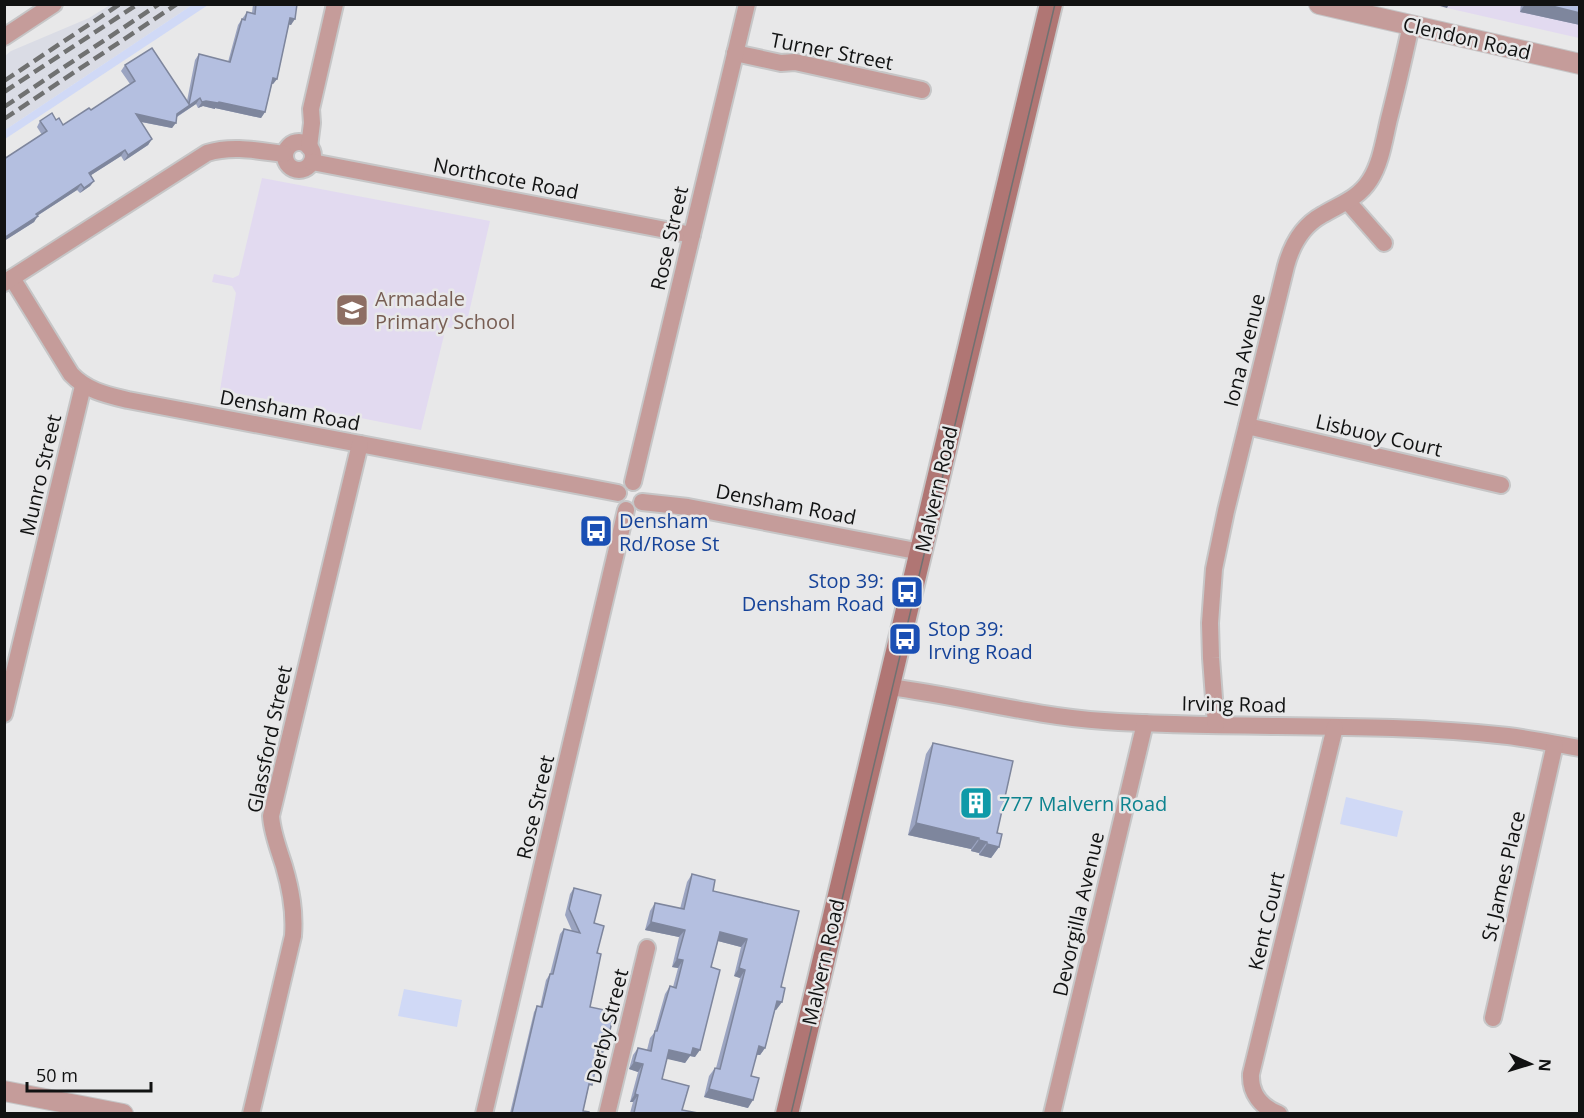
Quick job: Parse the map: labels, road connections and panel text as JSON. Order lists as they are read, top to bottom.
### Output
{
  "streets": {
    "main road": ["Malvern Road"],
    "street": [
      "Clendon Road",
      "Turner Street",
      "Northcote Road",
      "Rose Street",
      "Iona Avenue",
      "Densham Road",
      "Lisbuoy Court",
      "Munro Street",
      "Irving Road",
      "Glassford Street",
      "St James Place",
      "Devorgilla Avenue",
      "Kent Court",
      "Derby Street"
    ]
  },
  "crossings": [
    ["Clendon Road", "Iona Avenue"],
    ["Turner Street", "Rose Street"],
    ["Northcote Road", "Rose Street"],
    ["Rose Street", "Densham Road"],
    ["Iona Avenue", "Lisbuoy Court"],
    ["Iona Avenue", "Irving Road"],
    ["Densham Road", "Munro Street"],
    ["Densham Road", "Malvern Road"],
    ["Densham Road", "Glassford Street"],
    ["Malvern Road", "Irving Road"],
    ["Irving Road", "St James Place"],
    ["Irving Road", "Devorgilla Avenue"],
    ["Irving Road", "Kent Court"]
  ],
  "places": {
    "school or university": ["Armadale Primary School"],
    "bus stop": ["Densham Rd/Rose St", "Stop 39: Densham Road", "Stop 39: Irving Road"],
    "building": ["777 Malvern Road"]
  },
  "scale_bar": "50 m",
  "north": "right"
}
